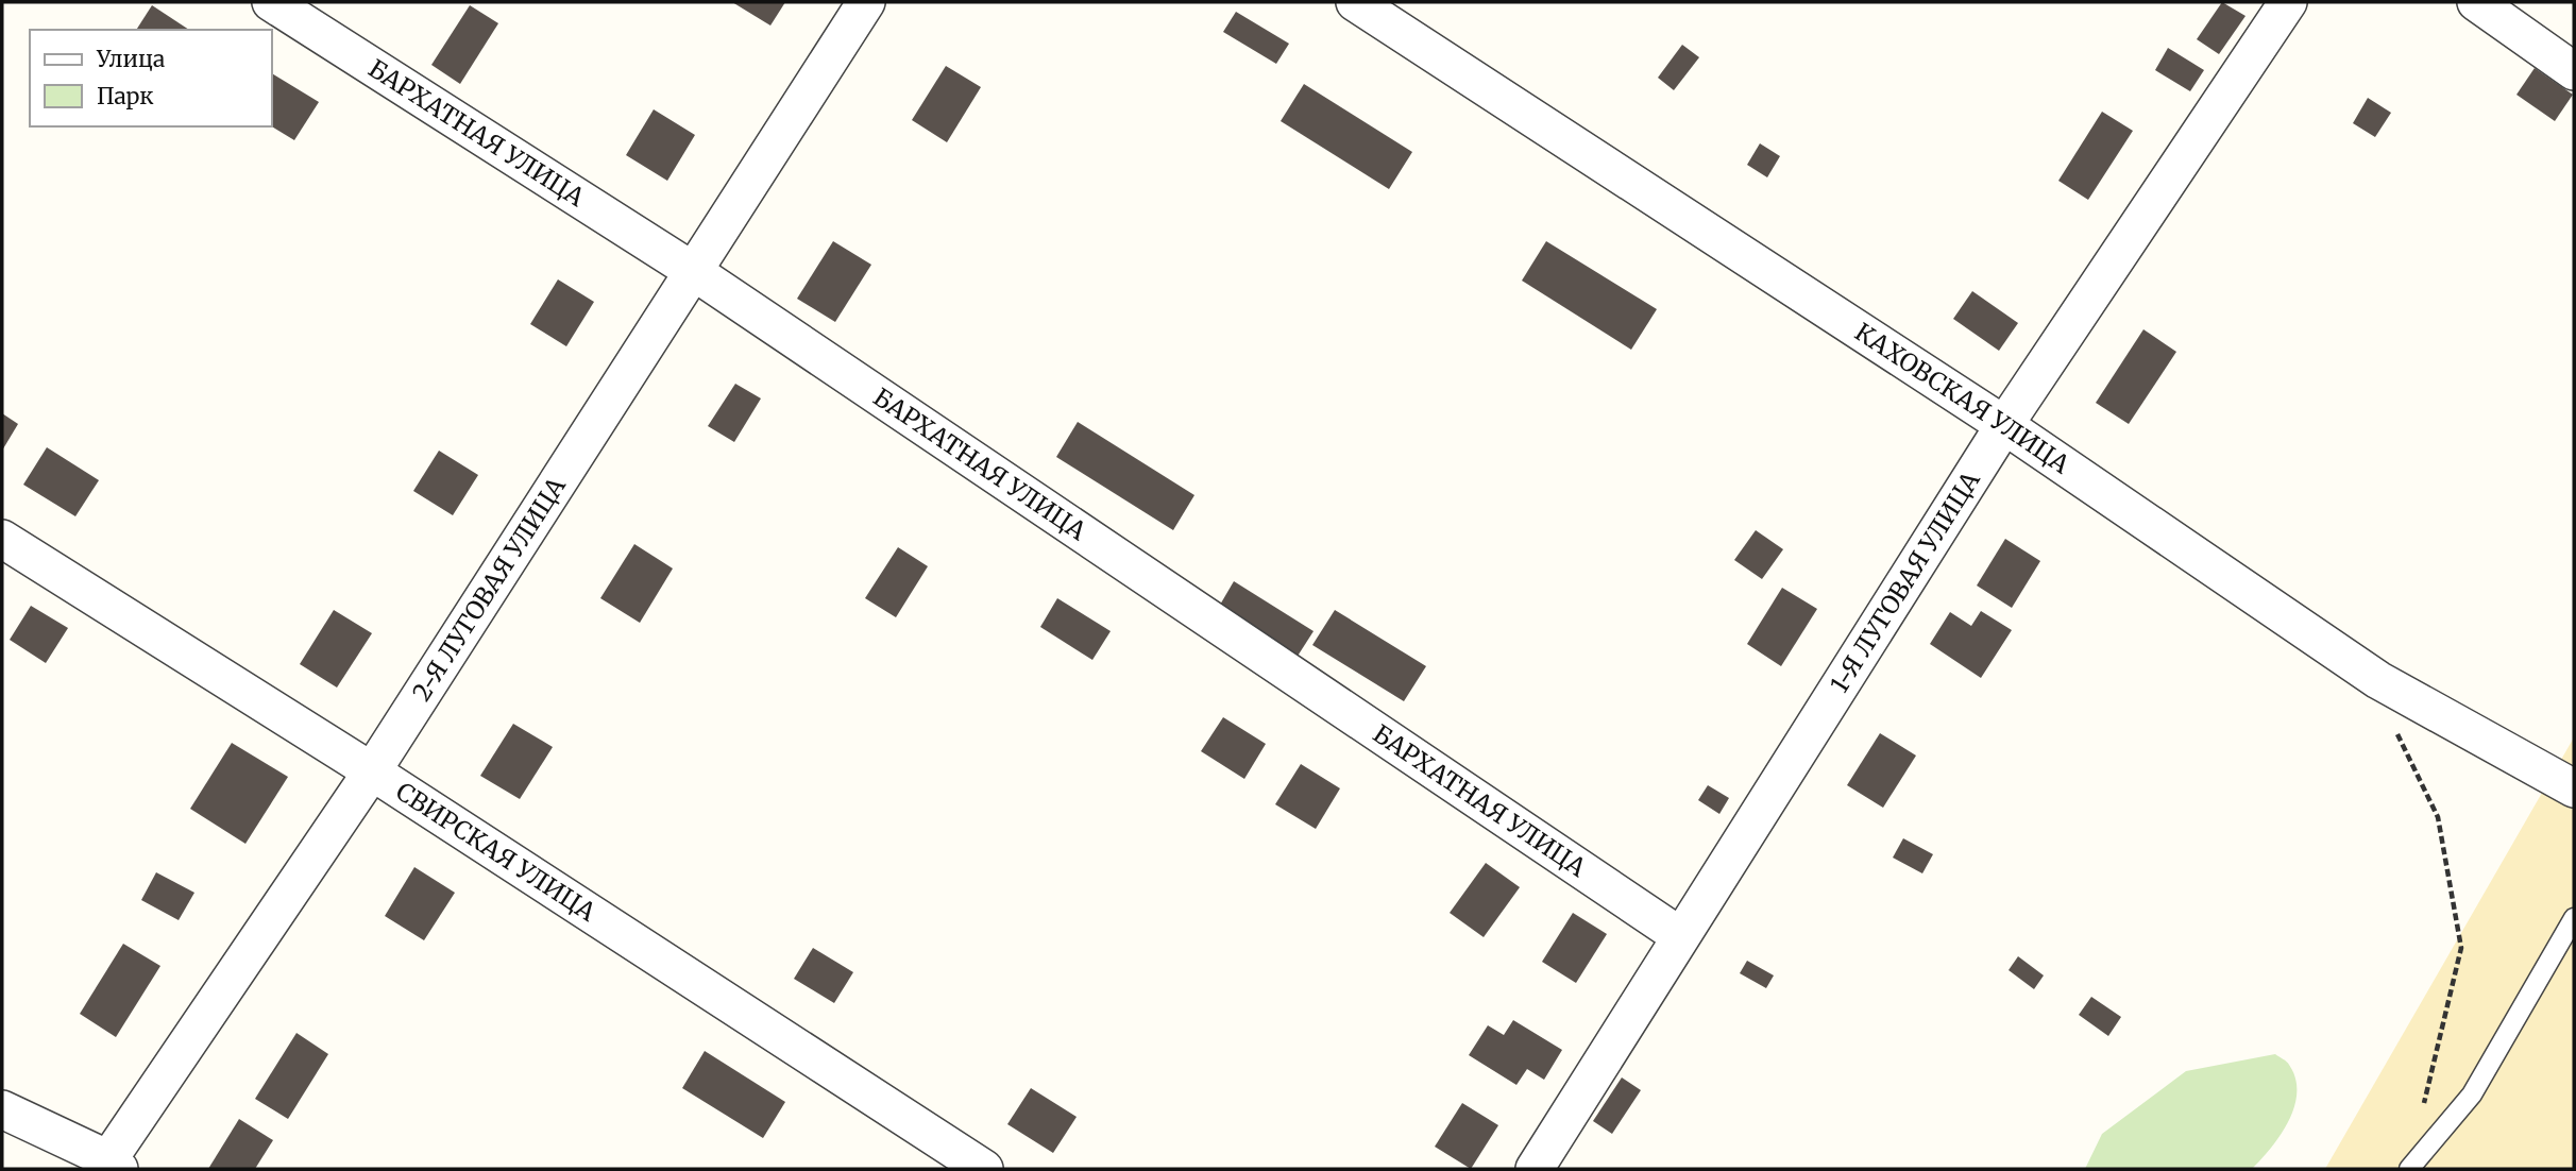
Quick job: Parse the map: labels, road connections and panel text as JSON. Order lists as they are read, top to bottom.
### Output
{
  "streets": {
    "street": [
      "БАРХАТНАЯ УЛИЦА",
      "КАХОВСКАЯ УЛИЦА",
      "1-Я ЛУГОВАЯ УЛИЦА",
      "2-Я ЛУГОВАЯ УЛИЦА",
      "СВИРСКАЯ УЛИЦА"
    ]
  },
  "crossings": [
    ["БАРХАТНАЯ УЛИЦА", "1-Я ЛУГОВАЯ УЛИЦА"],
    ["БАРХАТНАЯ УЛИЦА", "2-Я ЛУГОВАЯ УЛИЦА"],
    ["КАХОВСКАЯ УЛИЦА", "1-Я ЛУГОВАЯ УЛИЦА"],
    ["2-Я ЛУГОВАЯ УЛИЦА", "СВИРСКАЯ УЛИЦА"]
  ],
  "legend": ["Улица", "Парк"]
}
